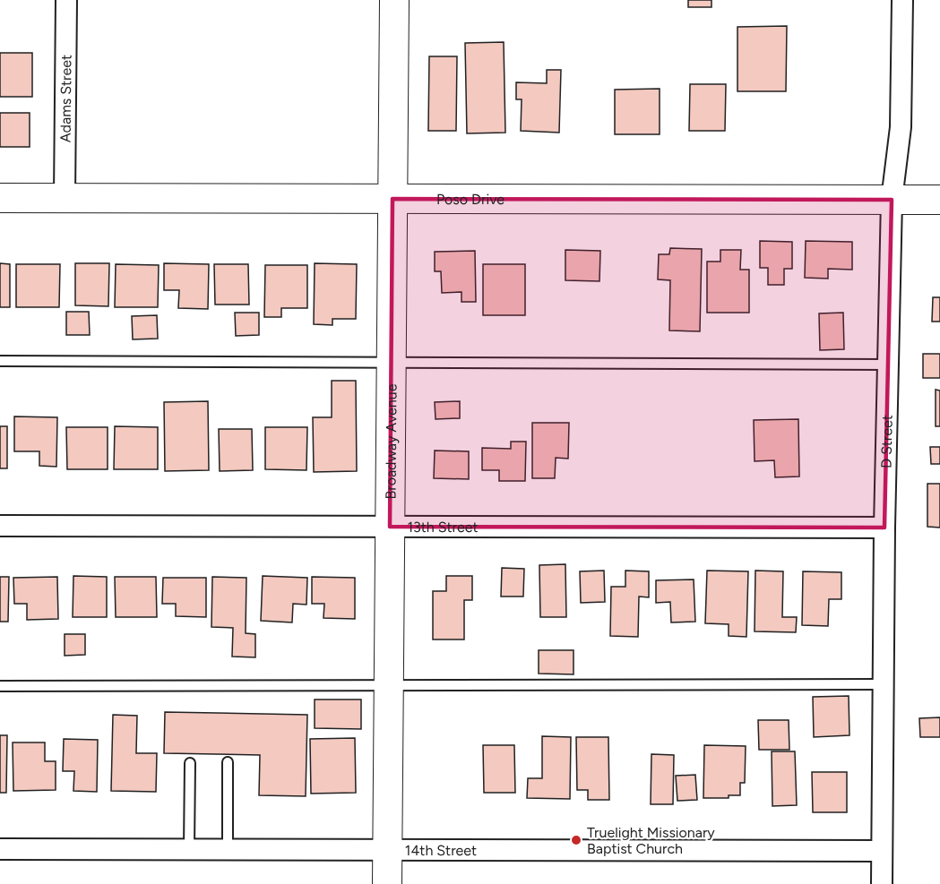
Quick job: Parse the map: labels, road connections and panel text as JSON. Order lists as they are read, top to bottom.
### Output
{
  "streets": {
    "main road": ["Poso Drive", "Broadway Avenue"],
    "street": [
      "Adams Street",
      "D Street",
      "13th Street",
      "14th Street"
    ]
  },
  "crossings": [
    ["Adams Street", "Poso Drive"],
    ["Poso Drive", "Broadway Avenue"],
    ["Poso Drive", "D Street"],
    ["Broadway Avenue", "13th Street"],
    ["Broadway Avenue", "14th Street"],
    ["D Street", "13th Street"],
    ["D Street", "14th Street"]
  ],
  "places": ["Truelight Missionary Baptist Church"]
}
